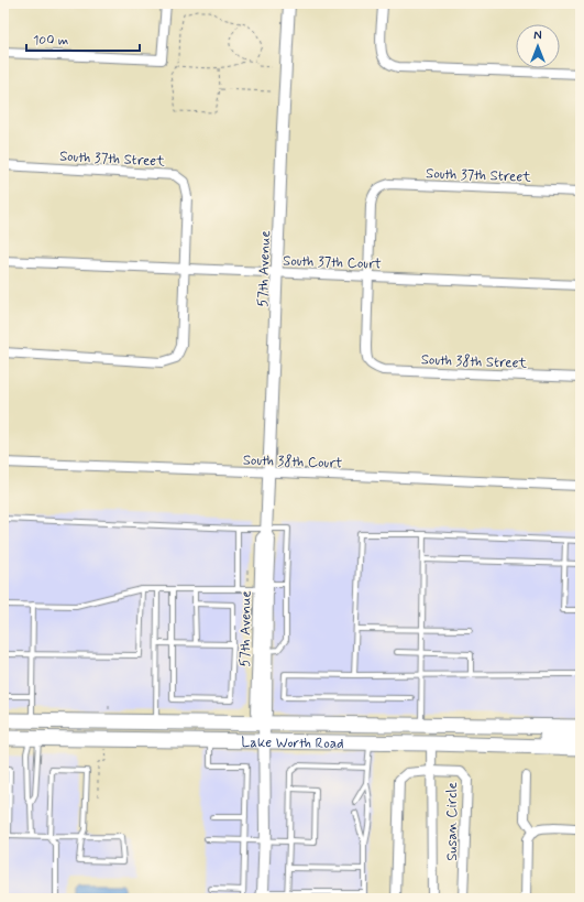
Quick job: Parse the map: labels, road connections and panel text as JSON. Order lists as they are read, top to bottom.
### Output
{
  "streets": {
    "main road": ["Lake Worth Road"],
    "street": [
      "South 37th Street",
      "South 37th Court",
      "57th Avenue",
      "South 38th Street",
      "South 38th Court",
      "Susan Circle"
    ]
  },
  "crossings": [
    ["South 37th Street", "South 37th Court"],
    ["South 37th Street", "South 38th Street"],
    ["South 37th Court", "57th Avenue"],
    ["South 37th Court", "South 38th Street"],
    ["57th Avenue", "South 38th Court"],
    ["57th Avenue", "Lake Worth Road"]
  ],
  "scale_bar": "100 m",
  "north": "top"
}
